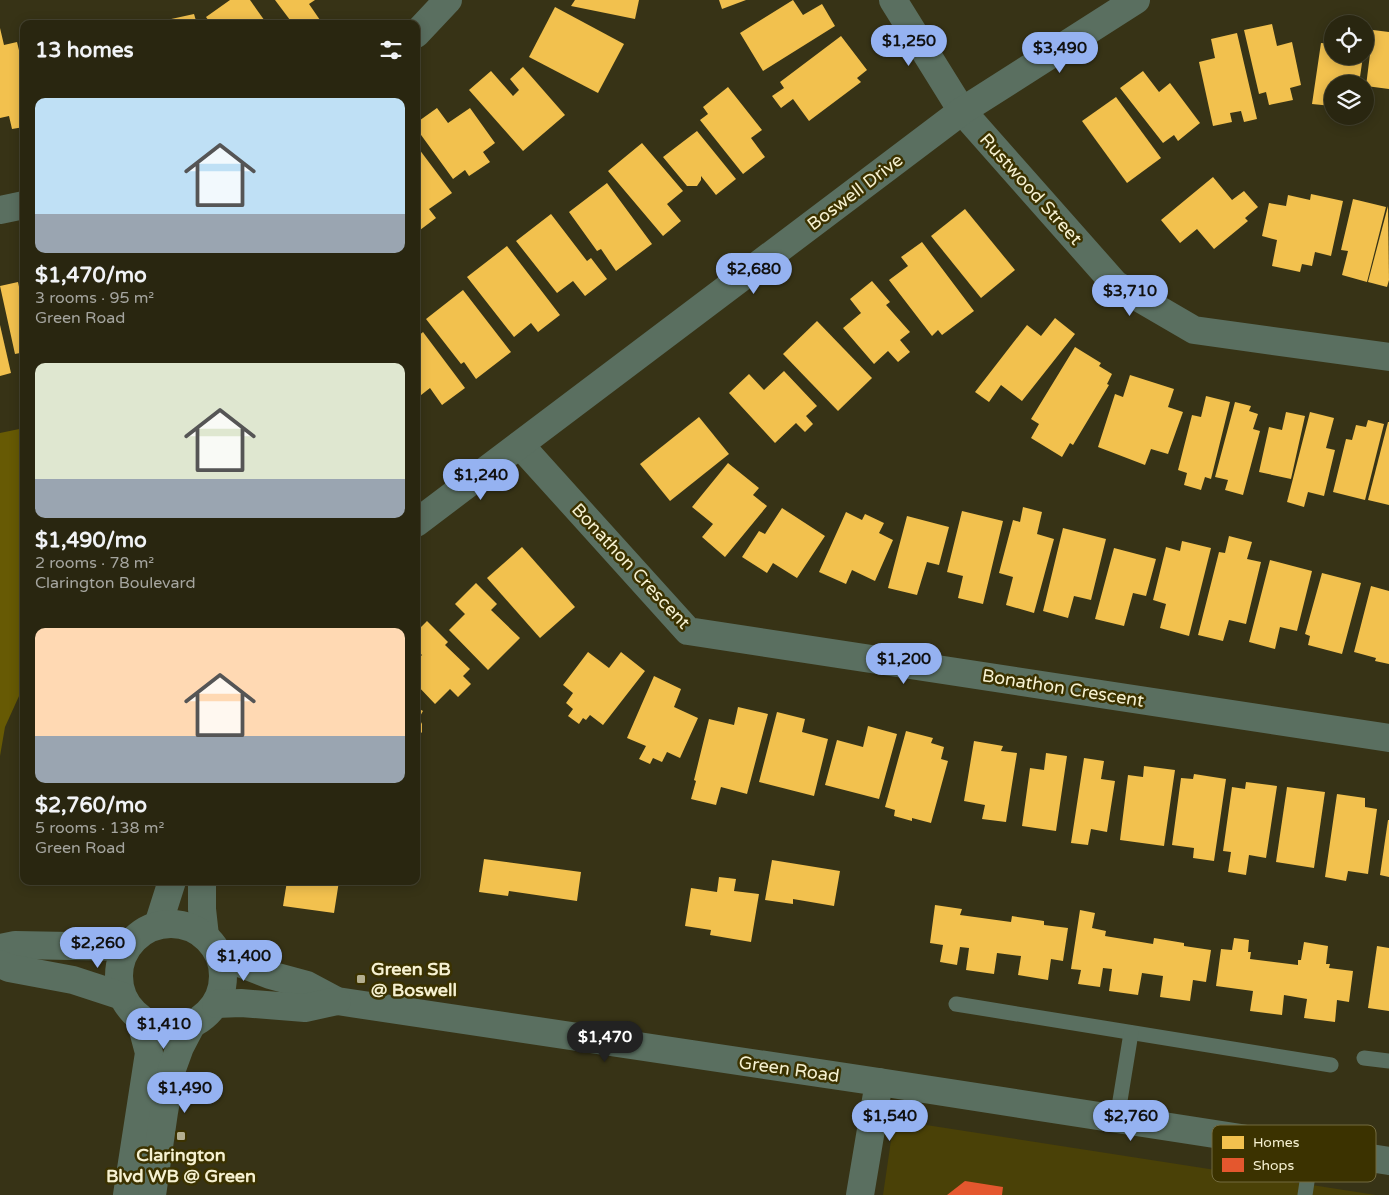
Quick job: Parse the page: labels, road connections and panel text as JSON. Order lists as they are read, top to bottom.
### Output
{
  "streets": {
    "street": [
      "Rustwood Street",
      "Boswell Drive",
      "Bonathon Crescent",
      "Green Road"
    ]
  },
  "crossings": [
    ["Rustwood Street", "Boswell Drive"],
    ["Boswell Drive", "Bonathon Crescent"]
  ],
  "places": {
    "transit": ["Green SB @ Boswell", "Clarington Blvd WB @ Green"]
  },
  "legend": ["Homes", "Shops"],
  "page": {
    "heading": "13 homes",
    "price": [
      "$1,250",
      "$3,490",
      "$2,680",
      "$3,710",
      "$1,240",
      "$1,200",
      "$2,260",
      "$1,400",
      "$1,410",
      "$1,470",
      "$1,490",
      "$1,540",
      "$2,760"
    ],
    "list": [
      {
        "name": "$1,470/mo",
        "note": "3 rooms · 95 m² · Green Road"
      },
      {
        "name": "$1,490/mo",
        "note": "2 rooms · 78 m² · Clarington Boulevard"
      },
      {
        "name": "$2,760/mo",
        "note": "5 rooms · 138 m² · Green Road"
      }
    ]
  }
}
